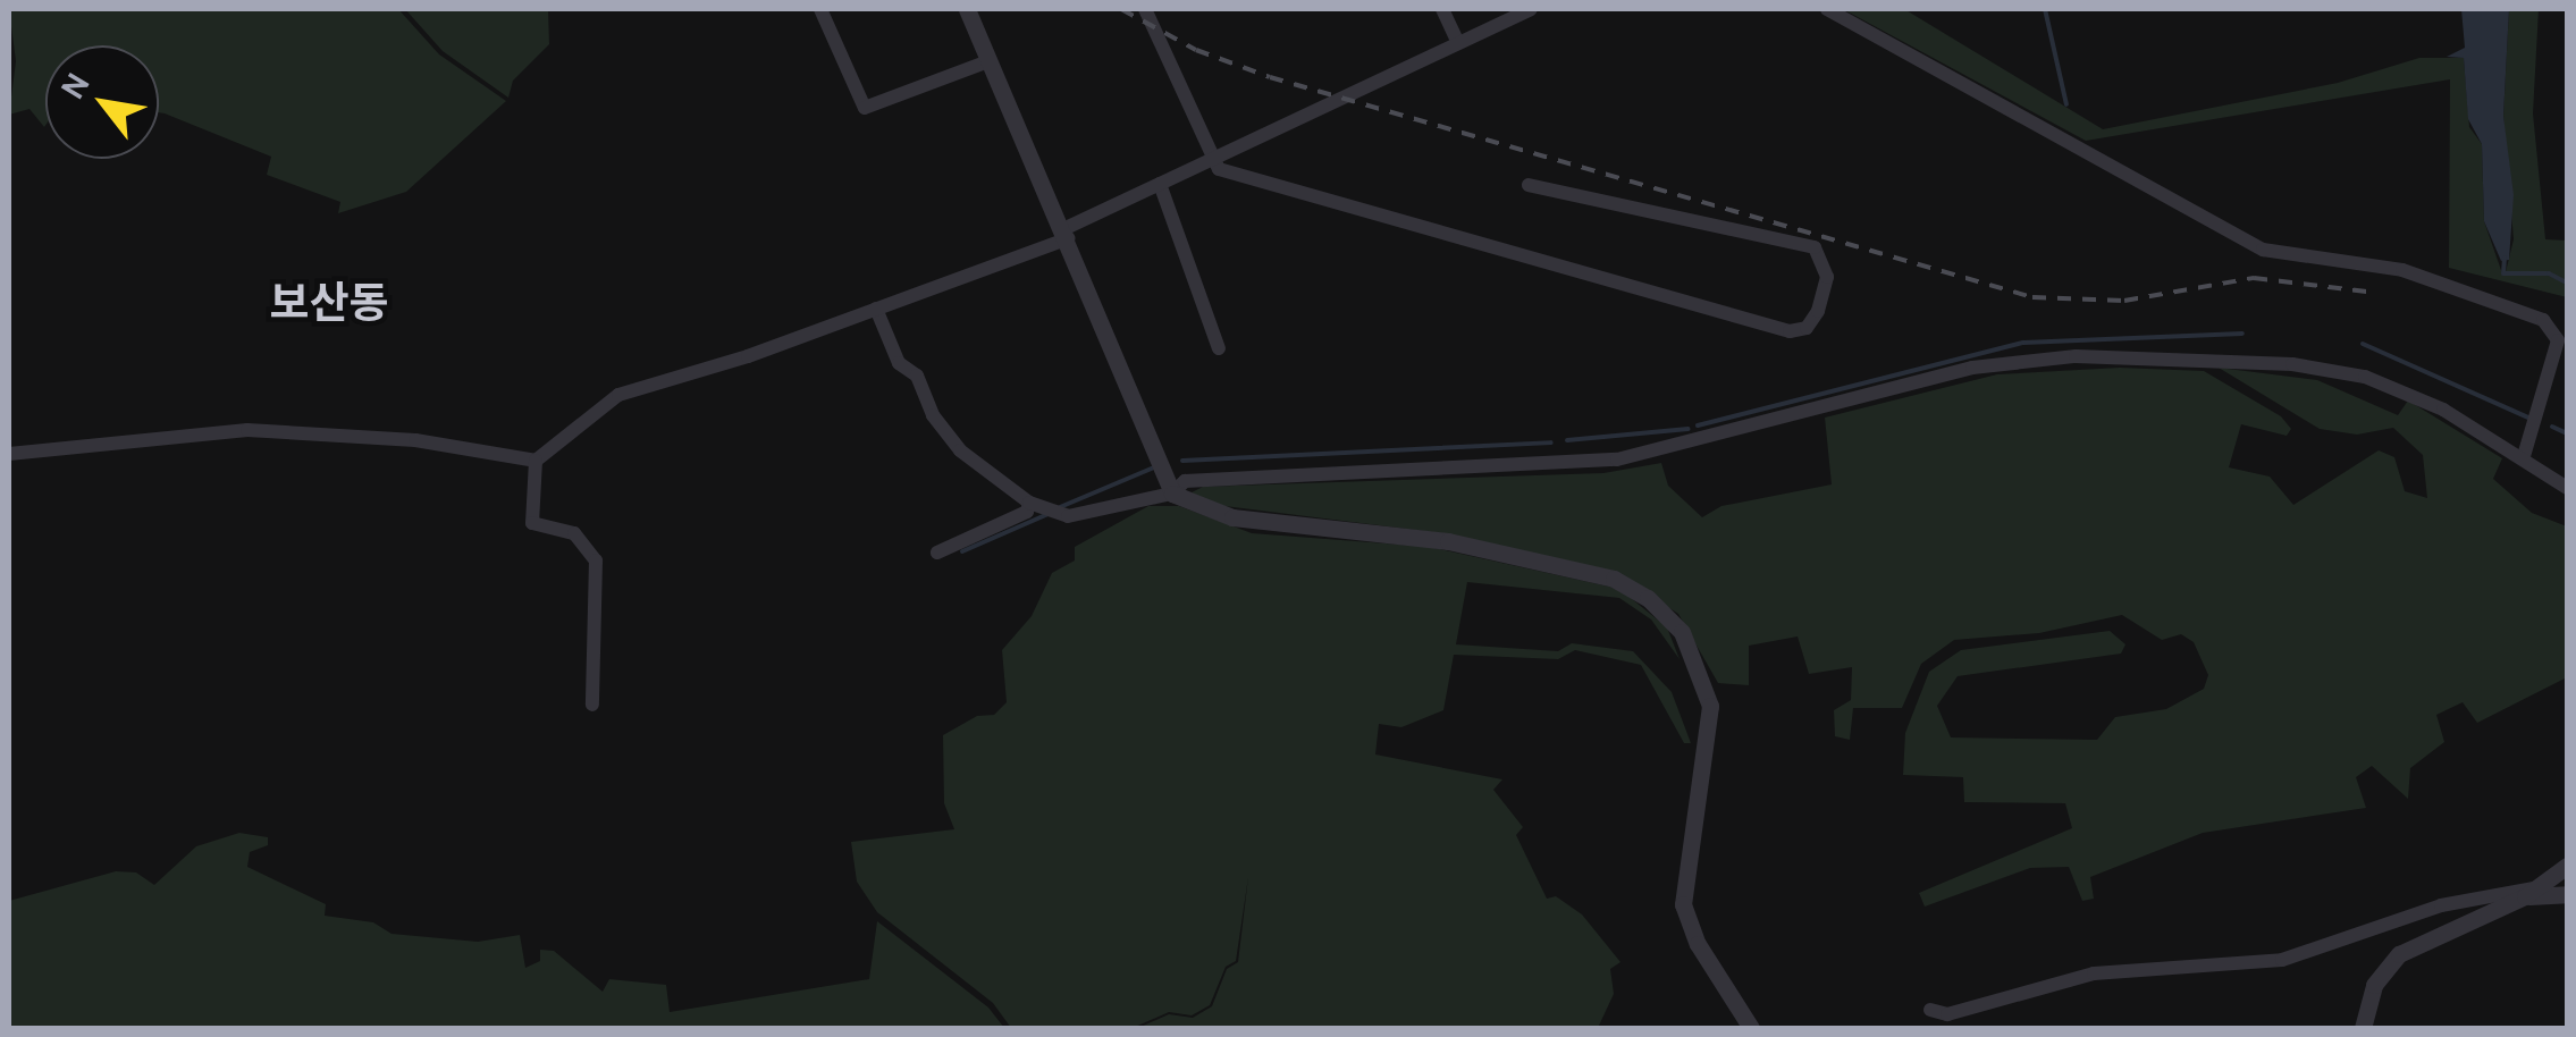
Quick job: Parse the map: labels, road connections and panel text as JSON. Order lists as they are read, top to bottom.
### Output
{
  "districts": ["보산동"],
  "north": "top left"
}
